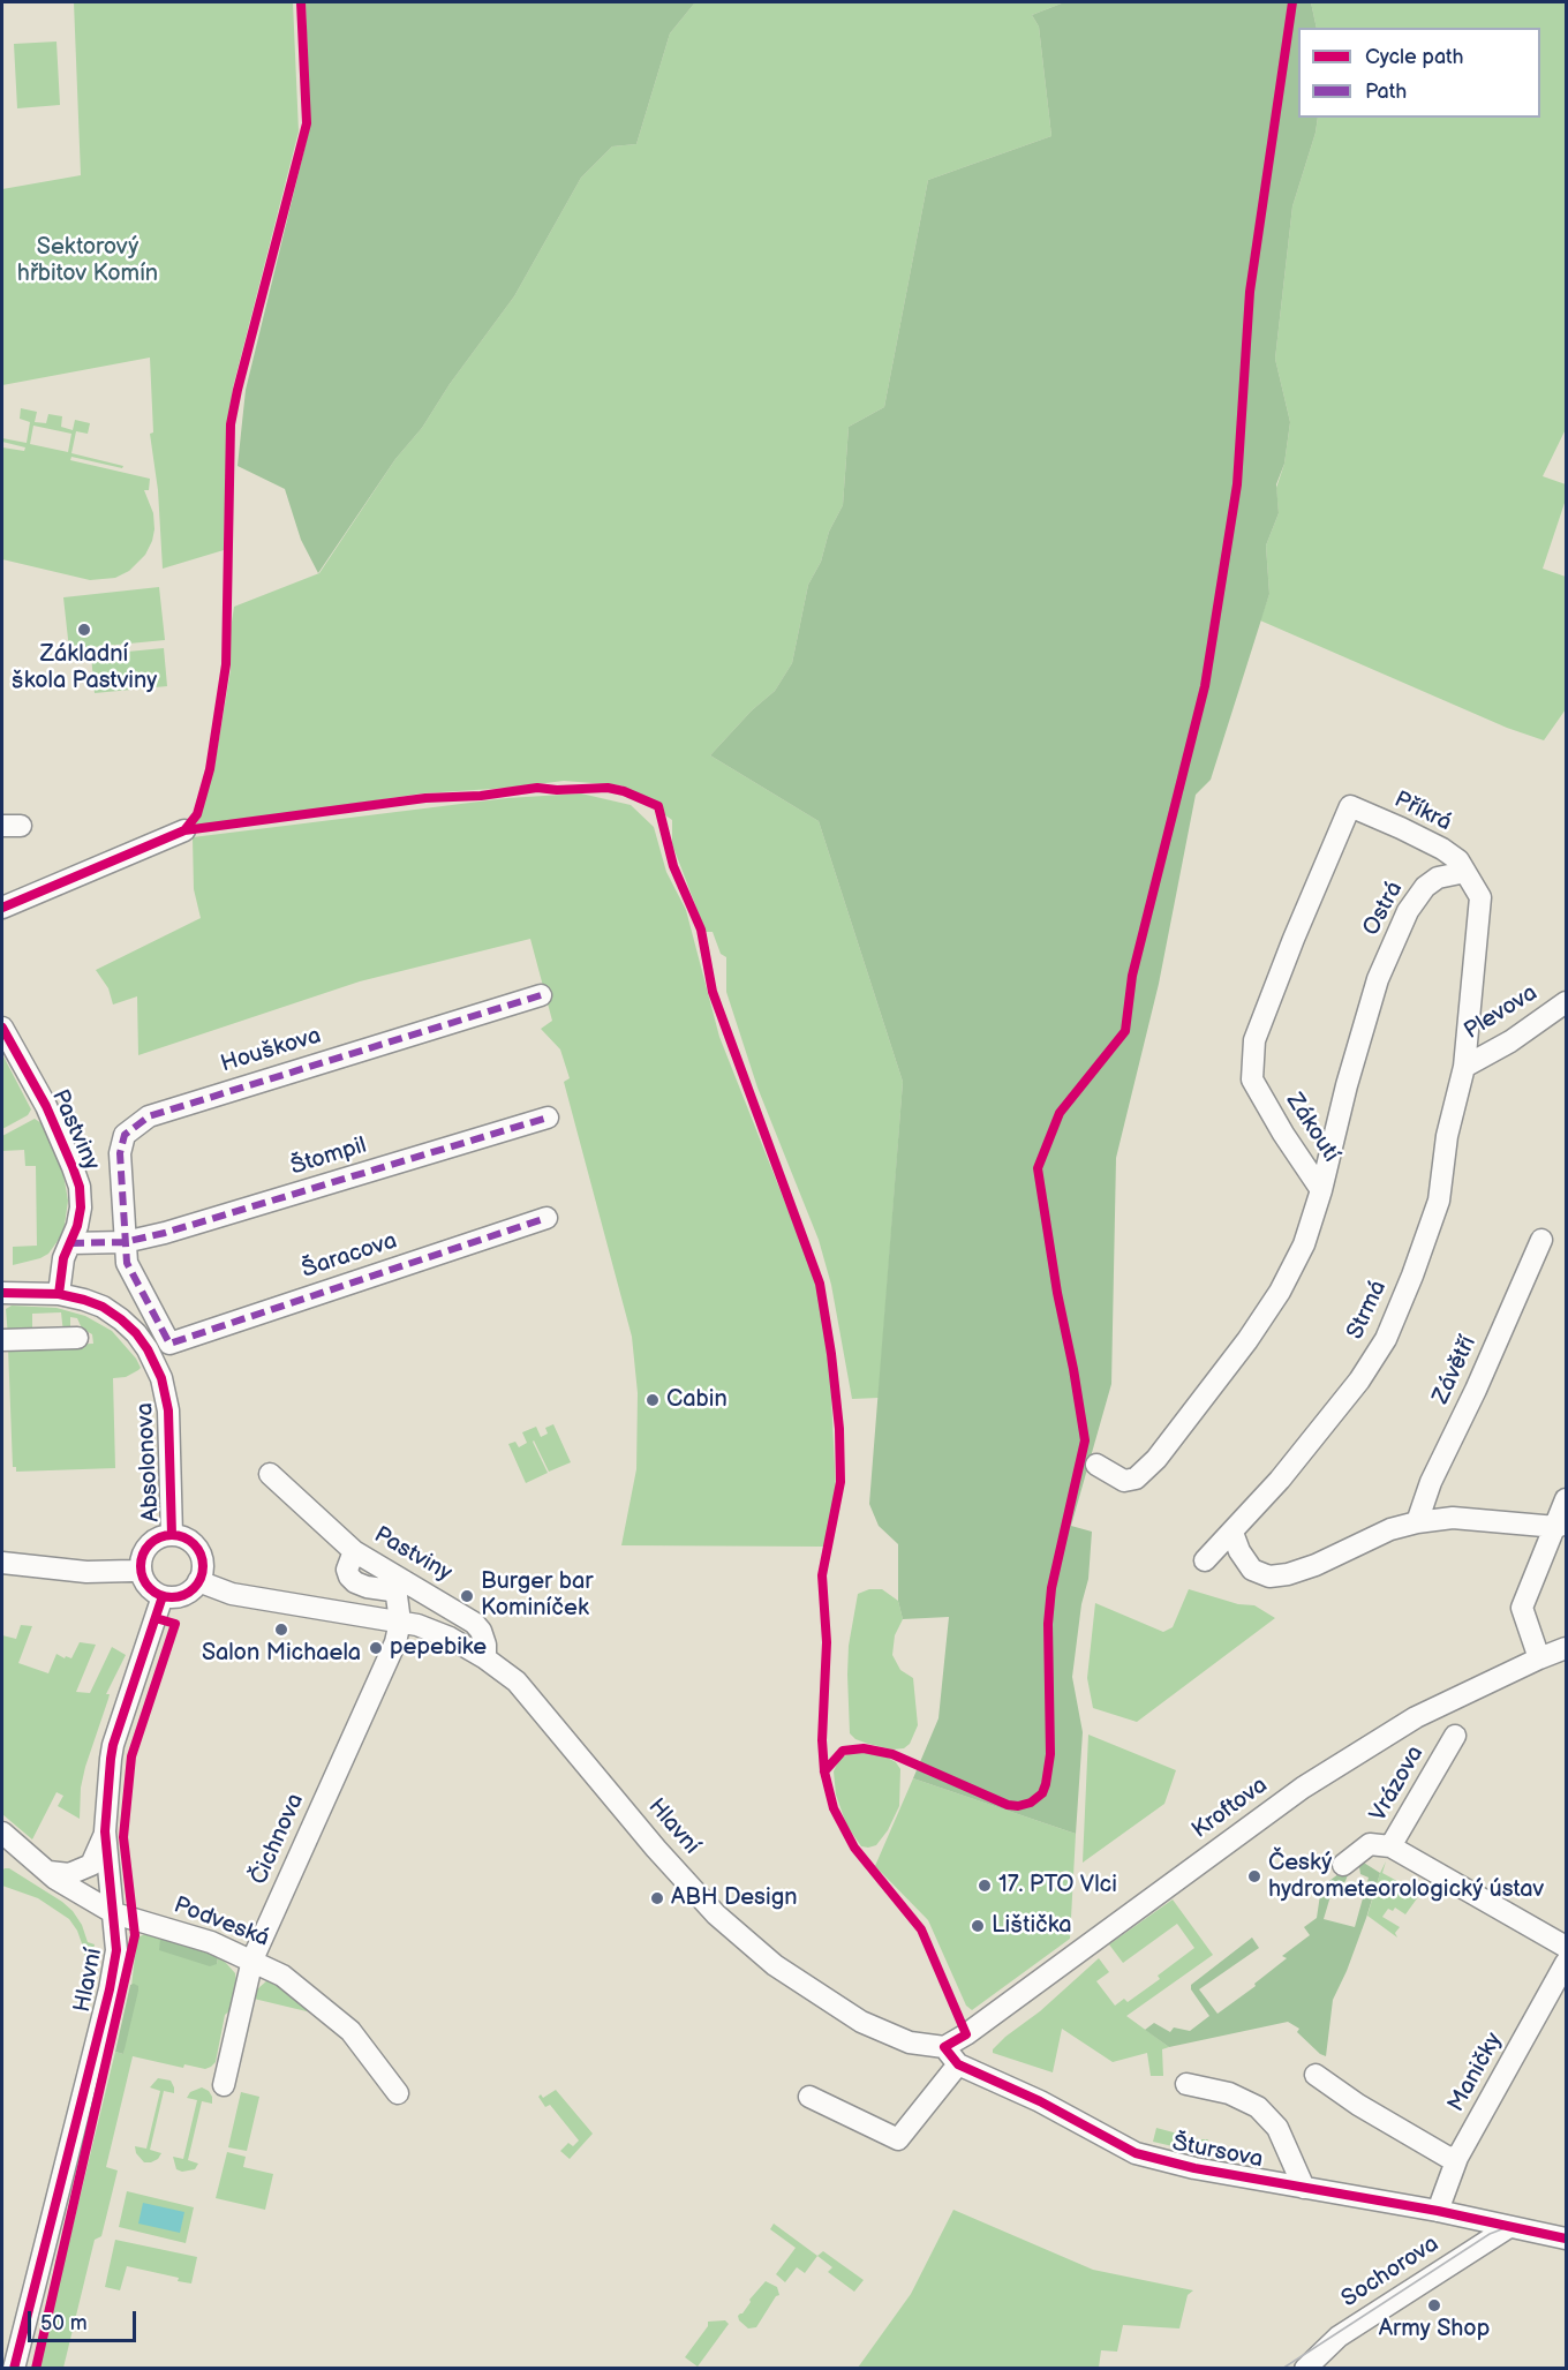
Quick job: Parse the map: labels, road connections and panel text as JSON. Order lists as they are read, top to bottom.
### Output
{
  "streets": {
    "street": [
      "Příkrá",
      "Ostrá",
      "Plevova",
      "Houškova",
      "Zákoutí",
      "Pastviny",
      "Štompil",
      "Šaracova",
      "Strmá",
      "Závětří",
      "Absolonova",
      "Vrázova",
      "Kroftova",
      "Hlavní",
      "Čichnova",
      "Podveská",
      "Maničky",
      "Štursova",
      "Sochorova"
    ]
  },
  "crossings": [
    ["Příkrá", "Ostrá"],
    ["Příkrá", "Zákoutí"],
    ["Ostrá", "Zákoutí"],
    ["Plevova", "Strmá"],
    ["Houškova", "Štompil"],
    ["Houškova", "Šaracova"],
    ["Pastviny", "Absolonova"],
    ["Pastviny", "Hlavní"],
    ["Štompil", "Šaracova"],
    ["Absolonova", "Hlavní"],
    ["Kroftova", "Hlavní"],
    ["Kroftova", "Štursova"],
    ["Hlavní", "Čichnova"],
    ["Hlavní", "Podveská"],
    ["Hlavní", "Štursova"],
    ["Čichnova", "Podveská"],
    ["Maničky", "Štursova"],
    ["Štursova", "Sochorova"]
  ],
  "parks": ["Sektorový hřbitov Komín"],
  "places": [
    "Základní škola Pastviny",
    "Cabin",
    "Burger bar Kominíček",
    "Salon Michaela",
    "pepebike",
    "Český hydrometeorologický ústav",
    "17. PTO Vlci",
    "ABH Design",
    "Lištička",
    "Army Shop"
  ],
  "legend": ["Cycle path", "Path"],
  "scale_bar": "50 m"
}
